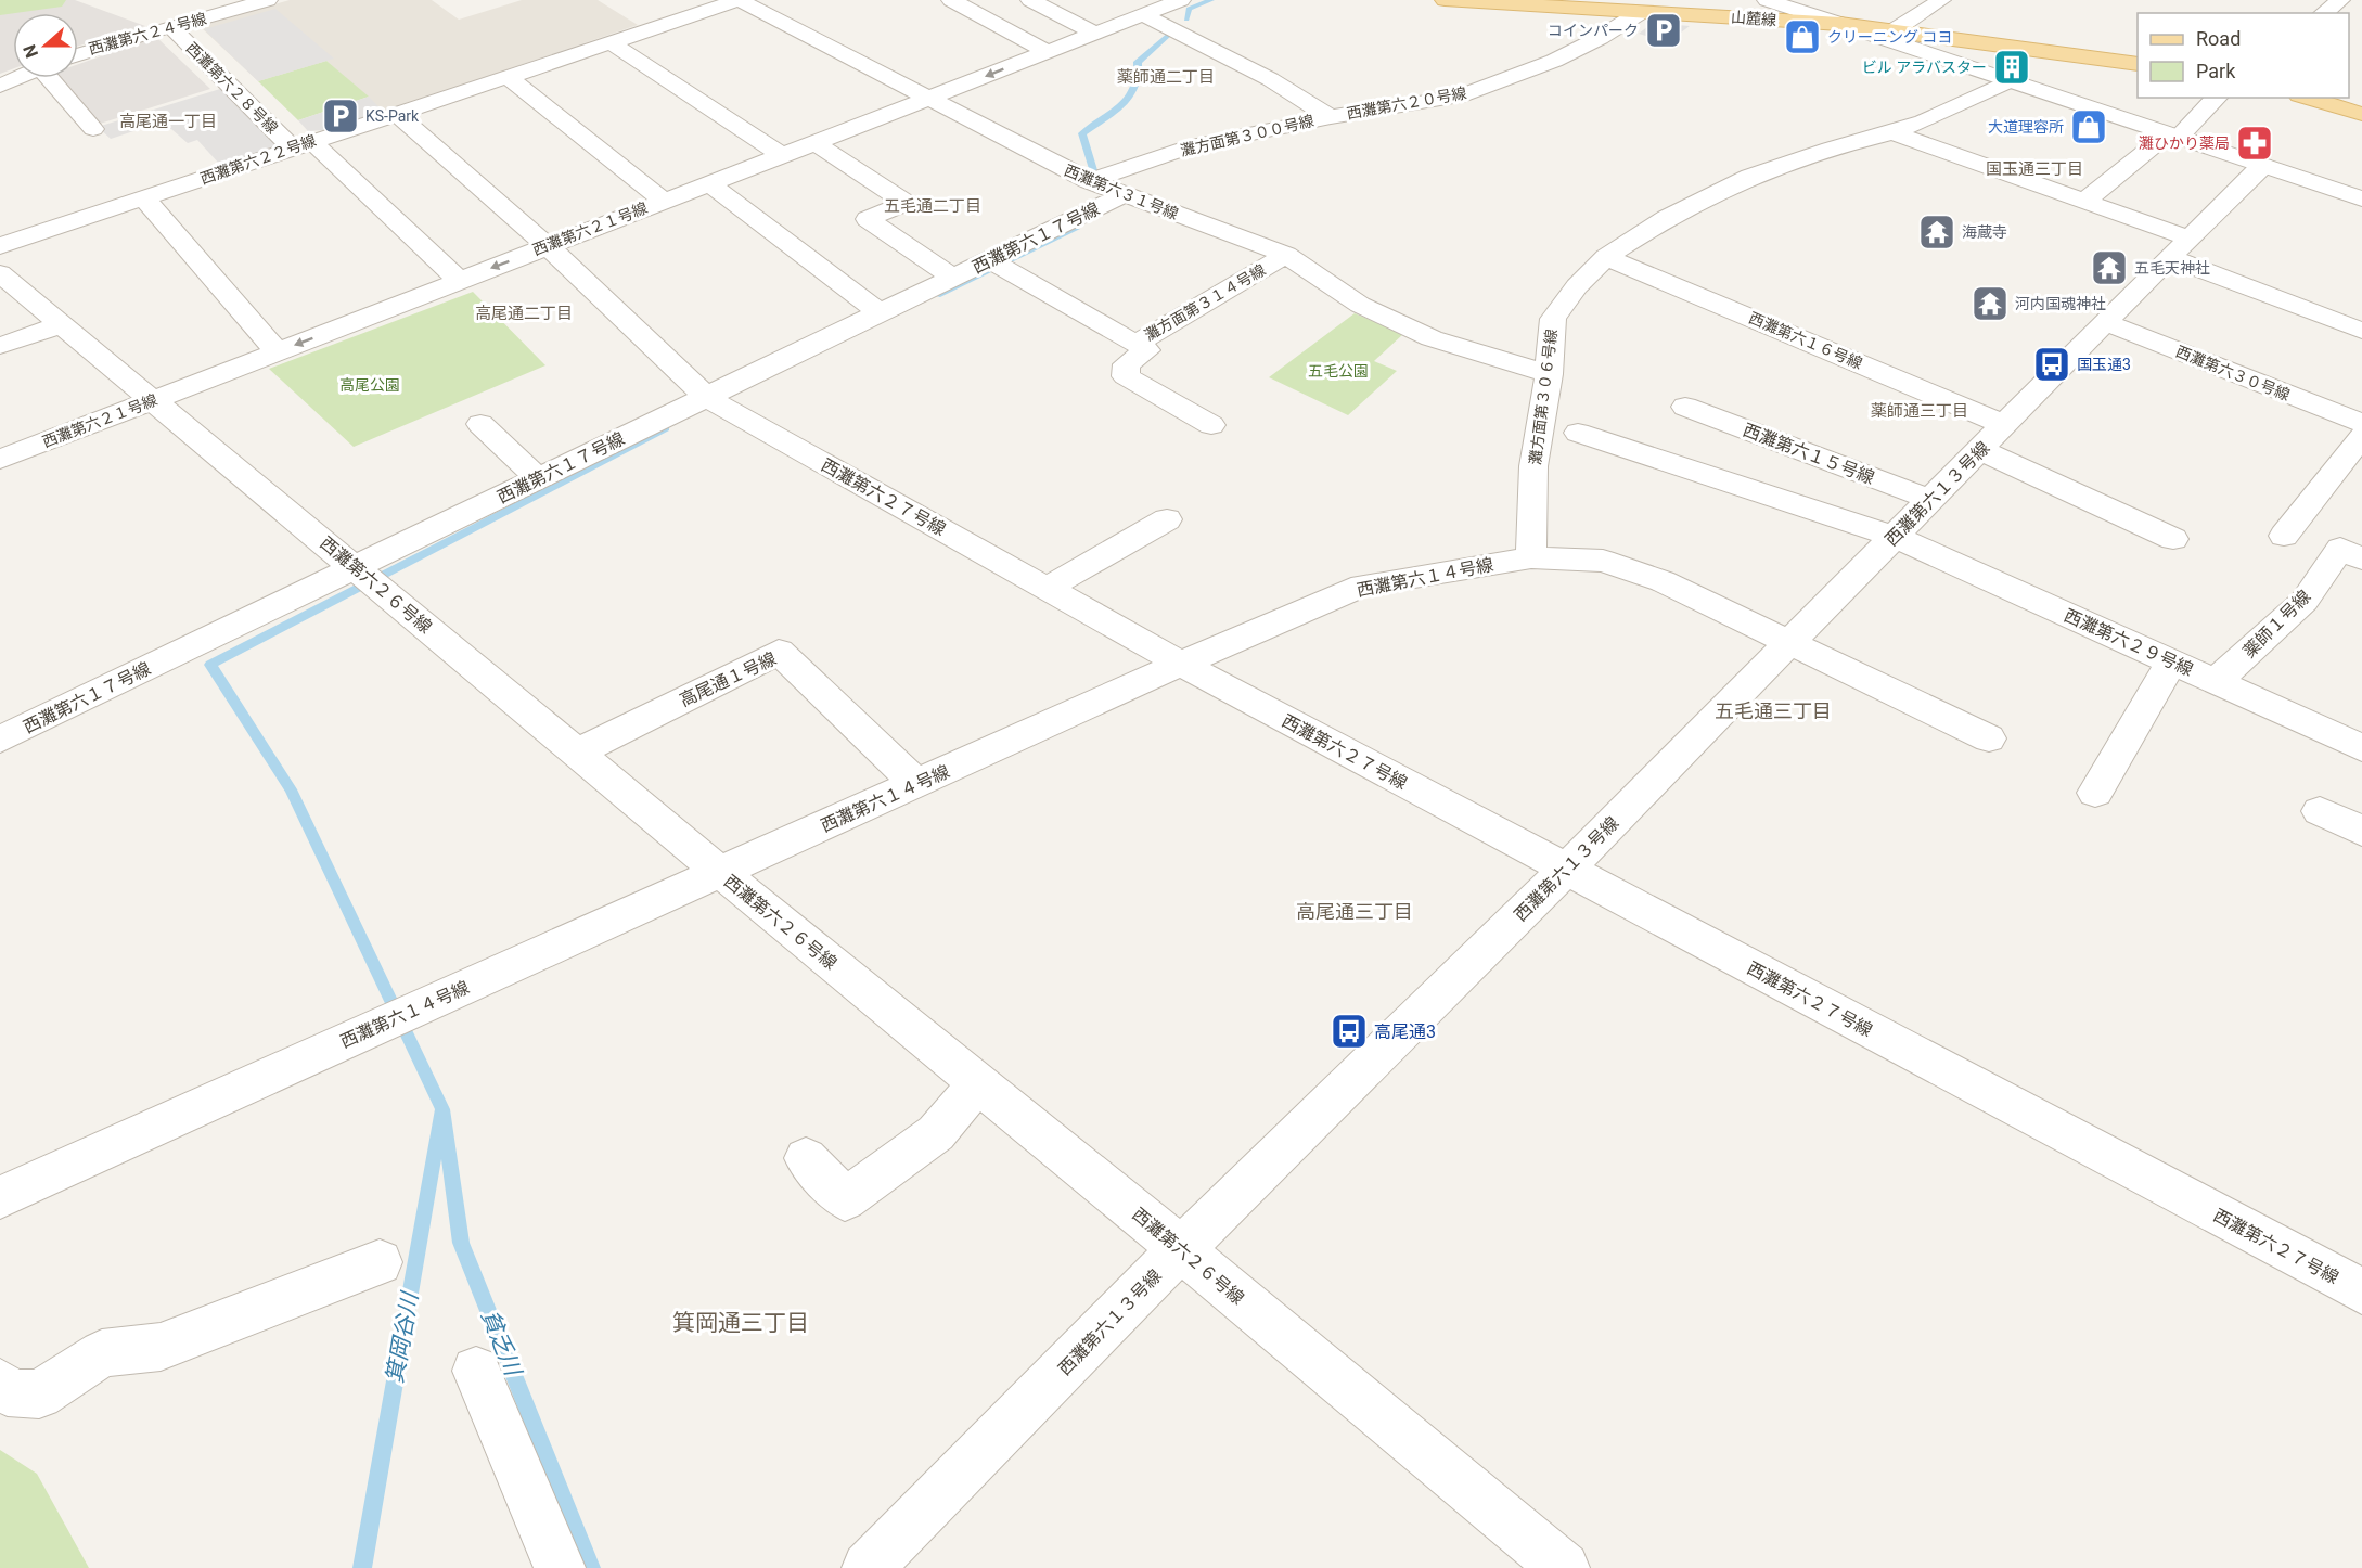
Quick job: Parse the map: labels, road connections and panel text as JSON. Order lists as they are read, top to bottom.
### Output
{
  "streets": {
    "main road": ["山麓線"],
    "street": [
      "西灘第六２４号線",
      "西灘第六２８号線",
      "西灘第六２０号線",
      "灘方面第３００号線",
      "西灘第六２２号線",
      "西灘第六３１号線",
      "西灘第六２１号線",
      "西灘第六１７号線",
      "灘方面第３１４号線",
      "西灘第六１６号線",
      "西灘第六３０号線",
      "灘方面第３０６号線",
      "西灘第六１５号線",
      "西灘第六１３号線",
      "西灘第六２７号線",
      "西灘第六１４号線",
      "西灘第六２６号線",
      "薬師１号線",
      "西灘第六２９号線",
      "高尾通１号線"
    ]
  },
  "crossings": [
    ["山麓線", "西灘第六２０号線"],
    ["西灘第六２４号線", "西灘第六２８号線"],
    ["西灘第六２８号線", "西灘第六２２号線"],
    ["西灘第六２８号線", "西灘第六２１号線"],
    ["西灘第六２０号線", "灘方面第３００号線"],
    ["西灘第六２０号線", "西灘第六２１号線"],
    ["灘方面第３００号線", "西灘第六３１号線"],
    ["西灘第六２２号線", "西灘第六３１号線"],
    ["西灘第六２２号線", "西灘第六２７号線"],
    ["西灘第六３１号線", "西灘第六２１号線"],
    ["西灘第六３１号線", "西灘第六１７号線"],
    ["西灘第六３１号線", "灘方面第３１４号線"],
    ["西灘第六３１号線", "灘方面第３０６号線"],
    ["西灘第六２１号線", "西灘第六２７号線"],
    ["西灘第六２１号線", "西灘第六２６号線"],
    ["西灘第六１７号線", "西灘第六２７号線"],
    ["西灘第六１７号線", "西灘第六２６号線"],
    ["西灘第六１６号線", "灘方面第３０６号線"],
    ["西灘第六１６号線", "西灘第六１３号線"],
    ["西灘第六３０号線", "西灘第六１３号線"],
    ["灘方面第３０６号線", "西灘第六１４号線"],
    ["西灘第六１５号線", "西灘第六１３号線"],
    ["西灘第六１３号線", "西灘第六２７号線"],
    ["西灘第六１３号線", "西灘第六１４号線"],
    ["西灘第六１３号線", "西灘第六２６号線"],
    ["西灘第六１３号線", "西灘第六２９号線"],
    ["西灘第六２７号線", "西灘第六１４号線"],
    ["西灘第六１４号線", "西灘第六２６号線"],
    ["西灘第六１４号線", "高尾通１号線"],
    ["西灘第六２６号線", "高尾通１号線"],
    ["薬師１号線", "西灘第六２９号線"]
  ],
  "districts": [
    "薬師通二丁目",
    "高尾通一丁目",
    "国玉通三丁目",
    "五毛通二丁目",
    "高尾通二丁目",
    "薬師通三丁目",
    "五毛通三丁目",
    "高尾通三丁目",
    "箕岡通三丁目"
  ],
  "water": ["箕岡谷川", "貧乏川"],
  "parks": ["五毛公園", "高尾公園"],
  "places": {
    "parking": ["コインパーク", "KS-Park"],
    "shop": ["クリーニング コヨ", "大道理容所"],
    "building": ["ビル アラバスター"],
    "pharmacy": ["灘ひかり薬局"],
    "temple": ["海蔵寺", "五毛天神社", "河内国魂神社"],
    "bus stop": ["国玉通3", "高尾通3"]
  },
  "legend": ["Road", "Park"],
  "north": "left"
}
